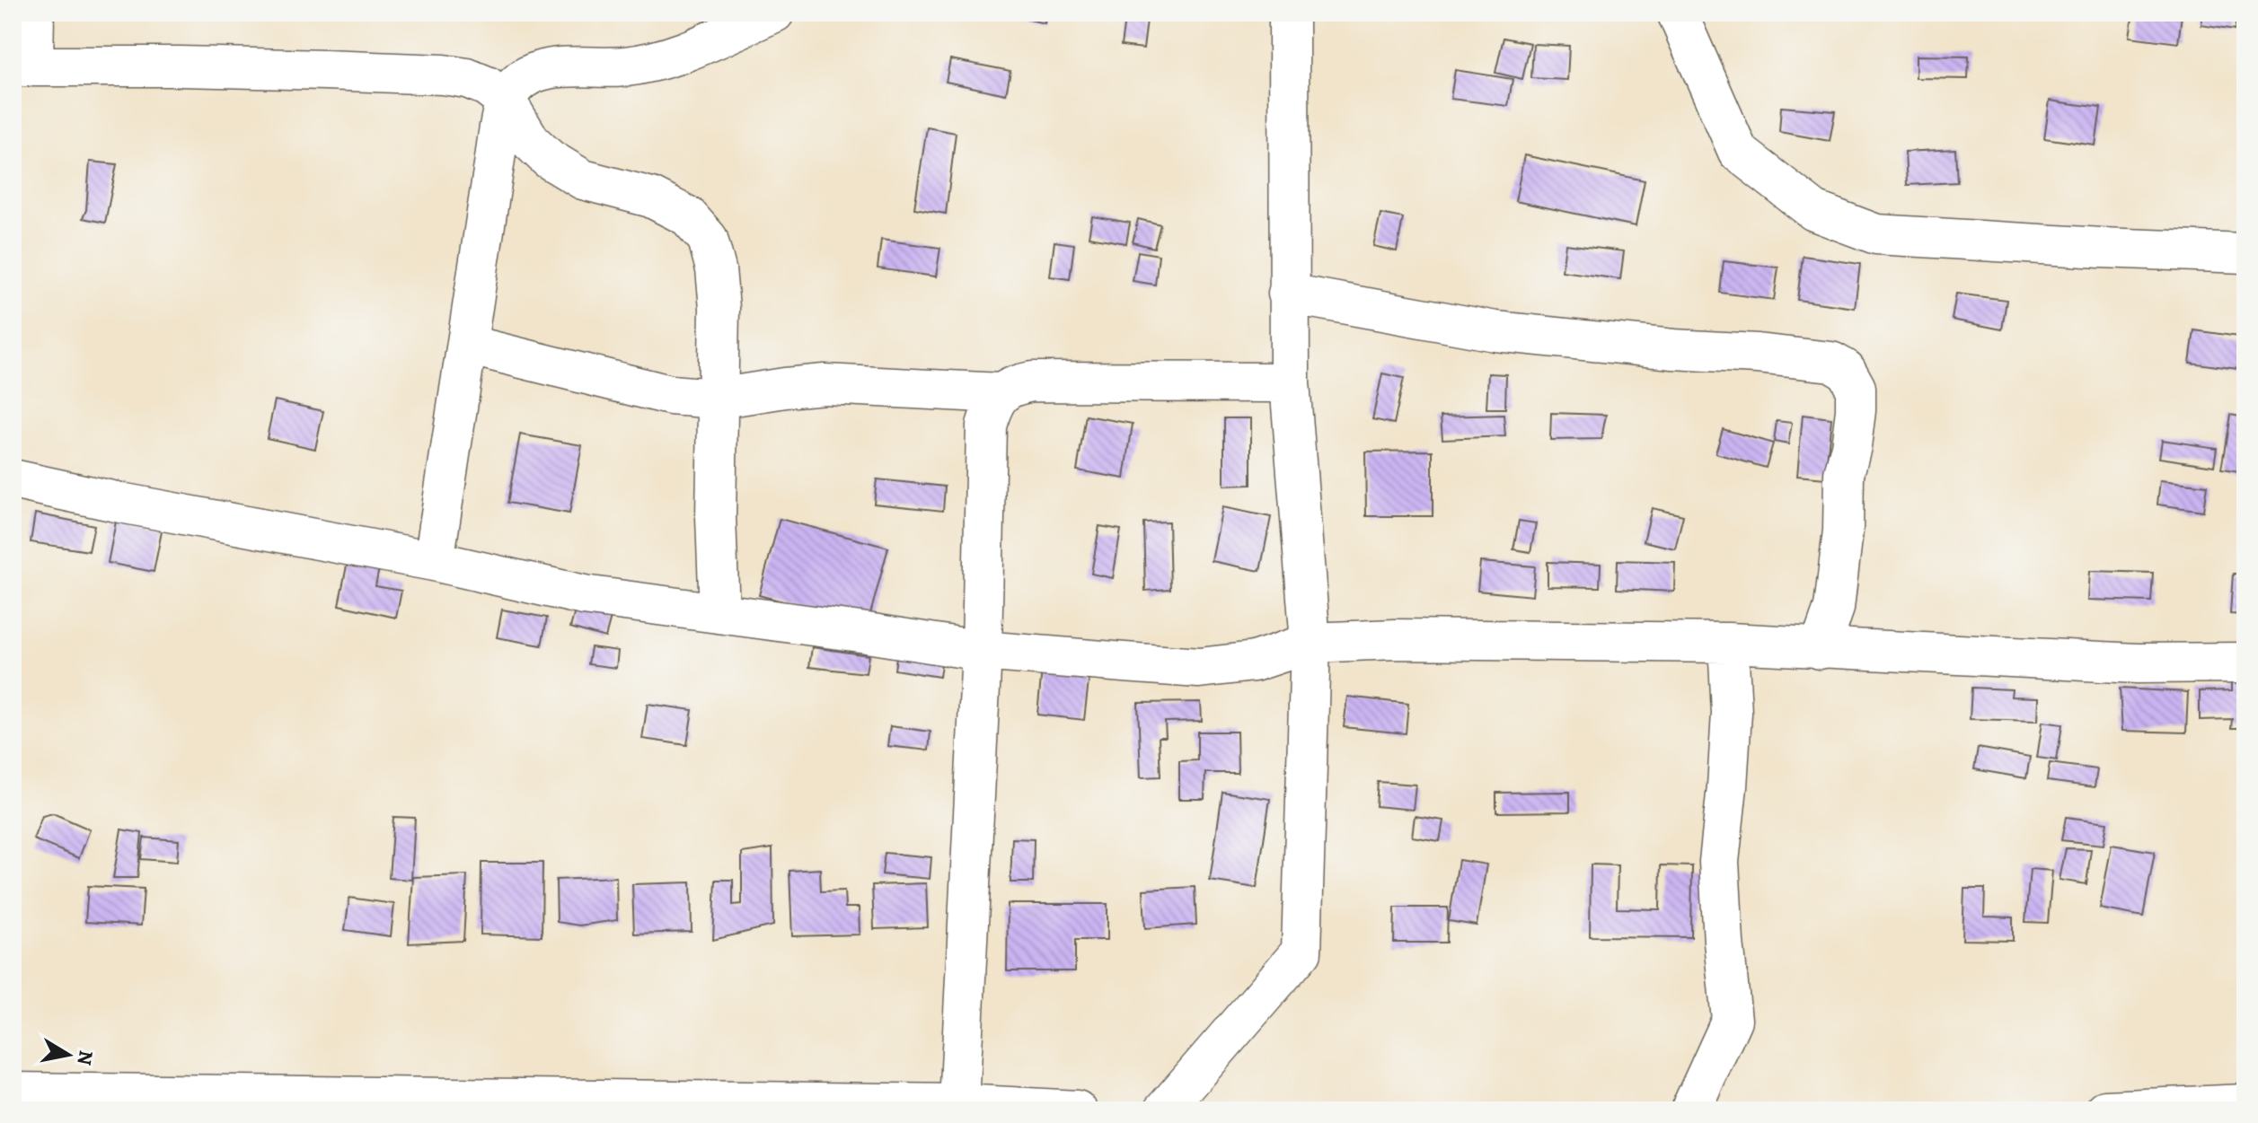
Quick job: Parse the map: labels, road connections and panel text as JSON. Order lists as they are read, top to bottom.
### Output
{
  "north": "right"
}
